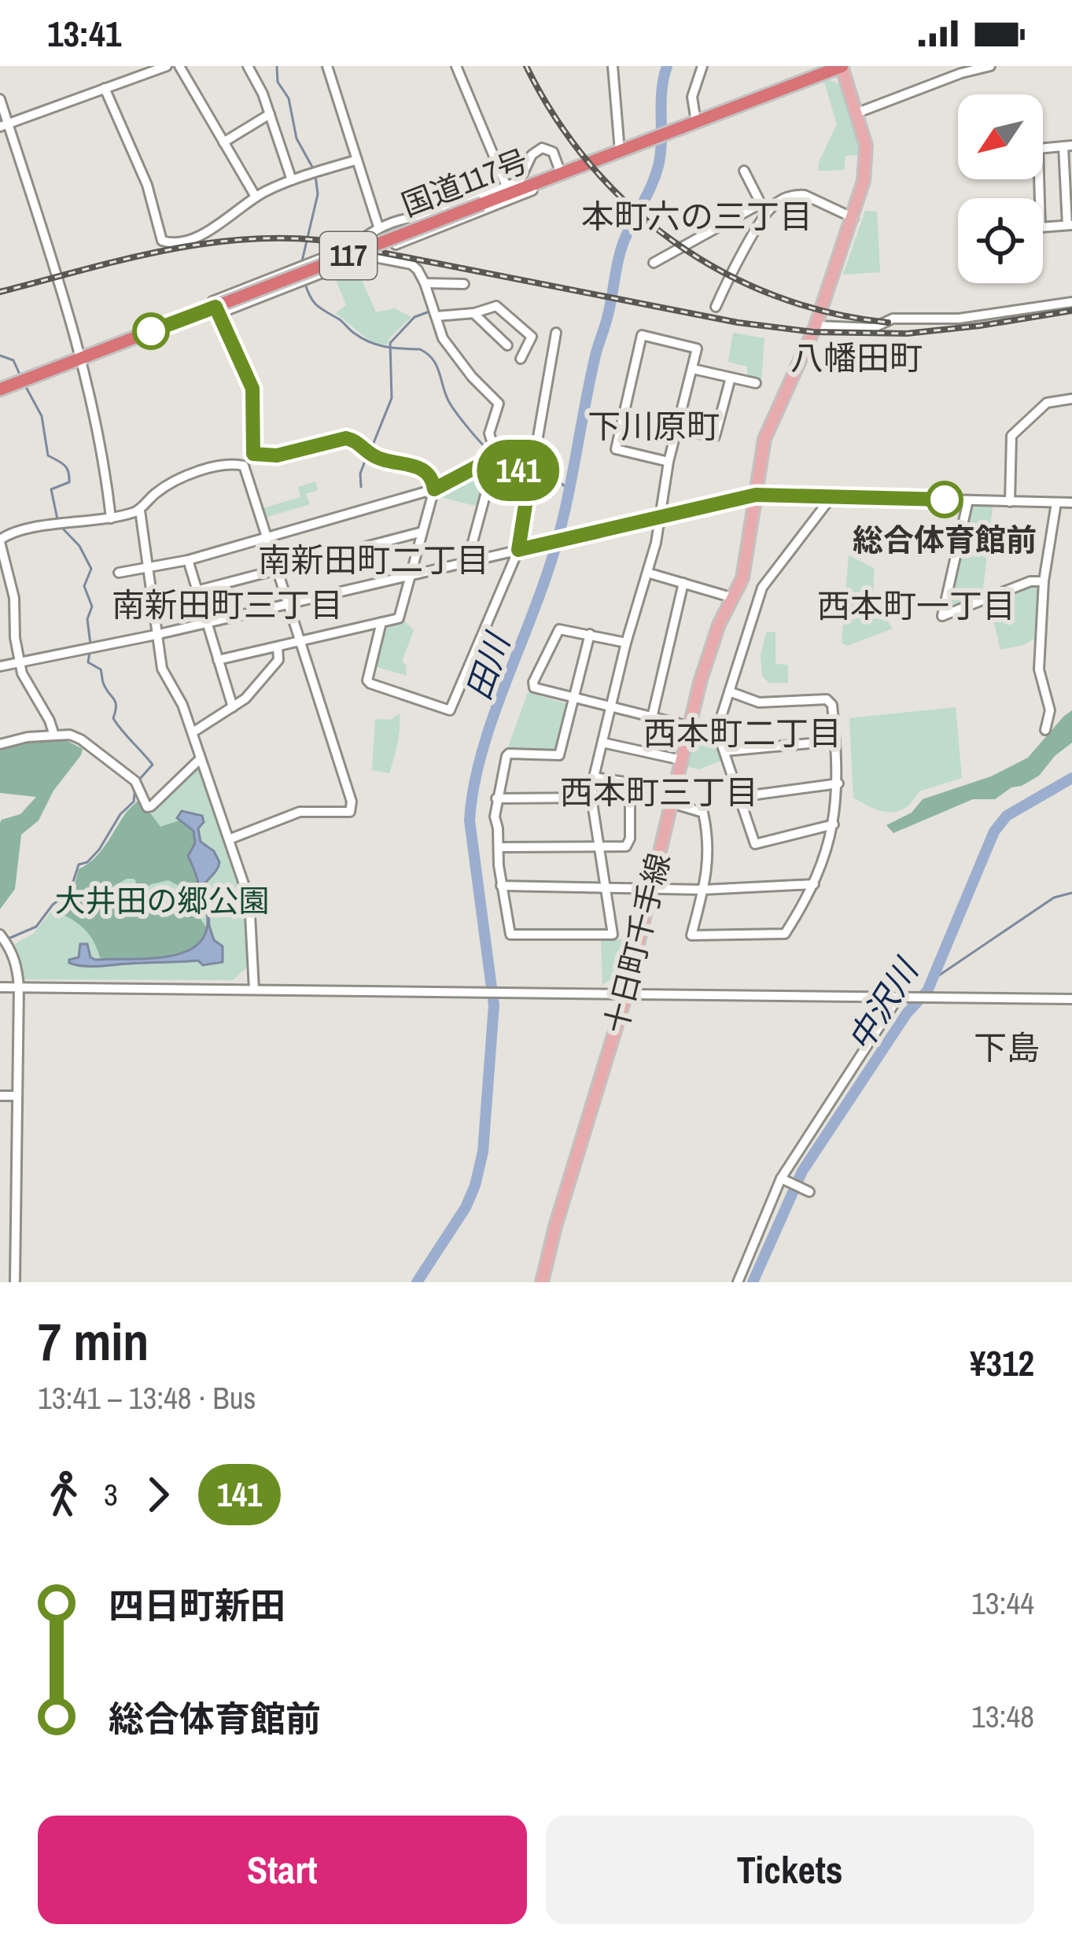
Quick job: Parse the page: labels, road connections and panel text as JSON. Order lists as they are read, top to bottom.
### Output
{
  "streets": {
    "highway": ["国道117号", "117"],
    "main road": ["十日町千手線"]
  },
  "crossings": [
    ["国道117号", "十日町千手線"]
  ],
  "districts": [
    "本町六の三丁目",
    "八幡田町",
    "下川原町",
    "南新田町二丁目",
    "南新田町三丁目",
    "西本町一丁目",
    "西本町二丁目",
    "西本町三丁目",
    "下島"
  ],
  "water": ["田川", "中沢川"],
  "parks": ["大井田の郷公園"],
  "places": ["総合体育館前"],
  "lines": ["bus line 141"],
  "north": "bottom left",
  "page": {
    "status": "13:41",
    "on_map": "141",
    "heading": ["7 min", "13:41 – 13:48 · Bus", "¥312"],
    "legs": ["3", "141"],
    "list": [
      {
        "name": "四日町新田",
        "value": "13:44"
      },
      {
        "name": "総合体育館前",
        "value": "13:48"
      }
    ],
    "buttons": ["Start", "Tickets"]
  }
}
